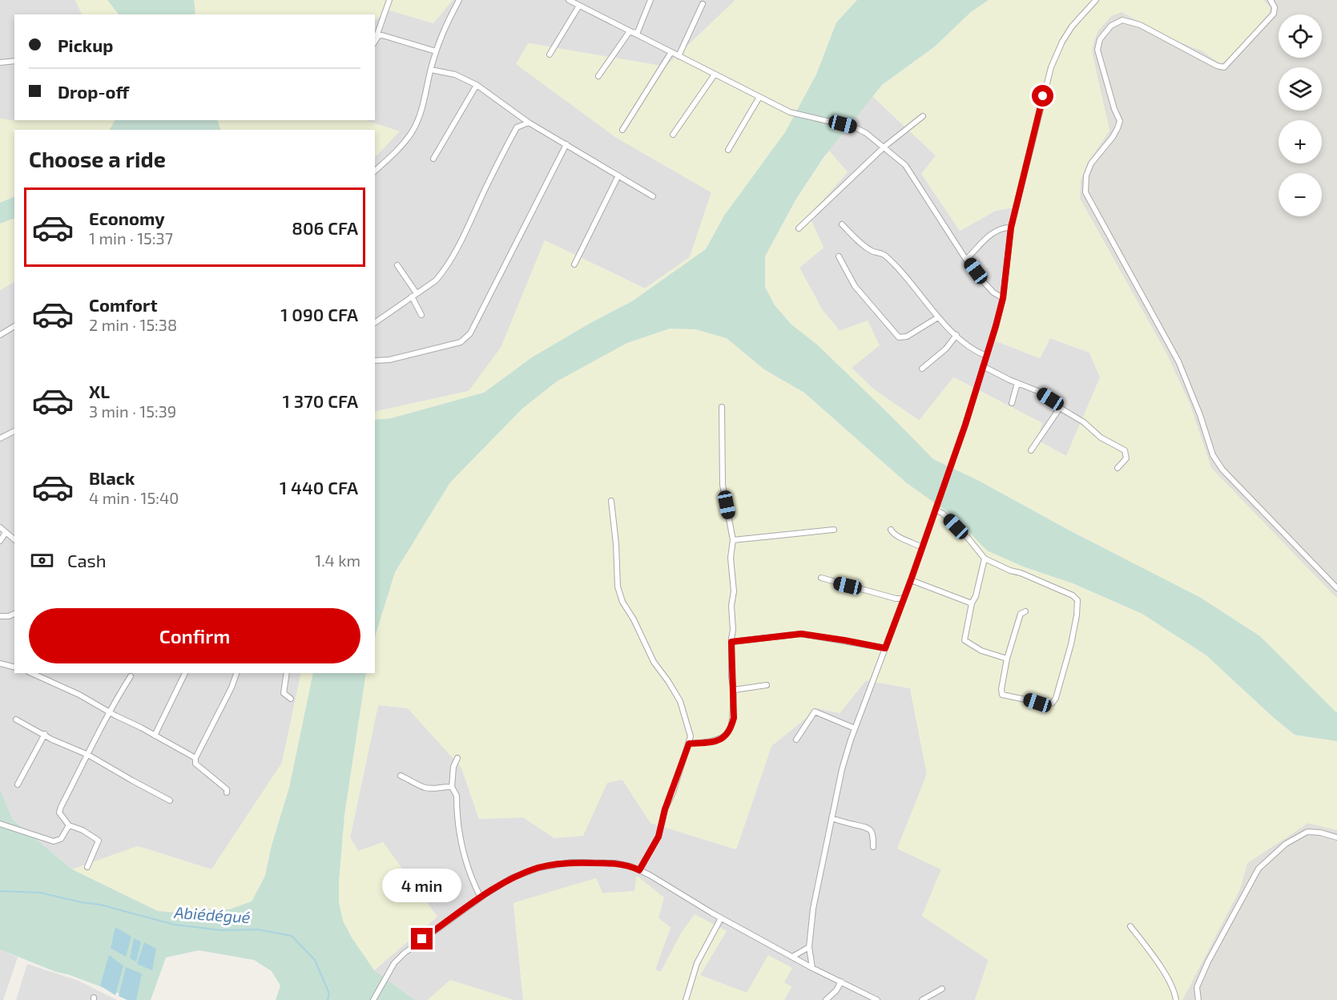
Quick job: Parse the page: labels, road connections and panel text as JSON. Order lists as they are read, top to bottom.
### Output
{
  "water": ["Abiédégué"],
  "page": {
    "map_buttons": ["+", "−"],
    "banner": ["Pickup", "Drop-off"],
    "heading": "Choose a ride",
    "list": [
      {
        "name": "Economy",
        "note": "1 min · 15:37",
        "value": "806 CFA"
      },
      {
        "name": "Comfort",
        "note": "2 min · 15:38",
        "value": "1 090 CFA"
      },
      {
        "name": "XL",
        "note": "3 min · 15:39",
        "value": "1 370 CFA"
      },
      {
        "name": "Black",
        "note": "4 min · 15:40",
        "value": "1 440 CFA"
      }
    ],
    "pay": ["Cash", "1.4 km"],
    "buttons": "Confirm",
    "bubble": "4 min"
  }
}
